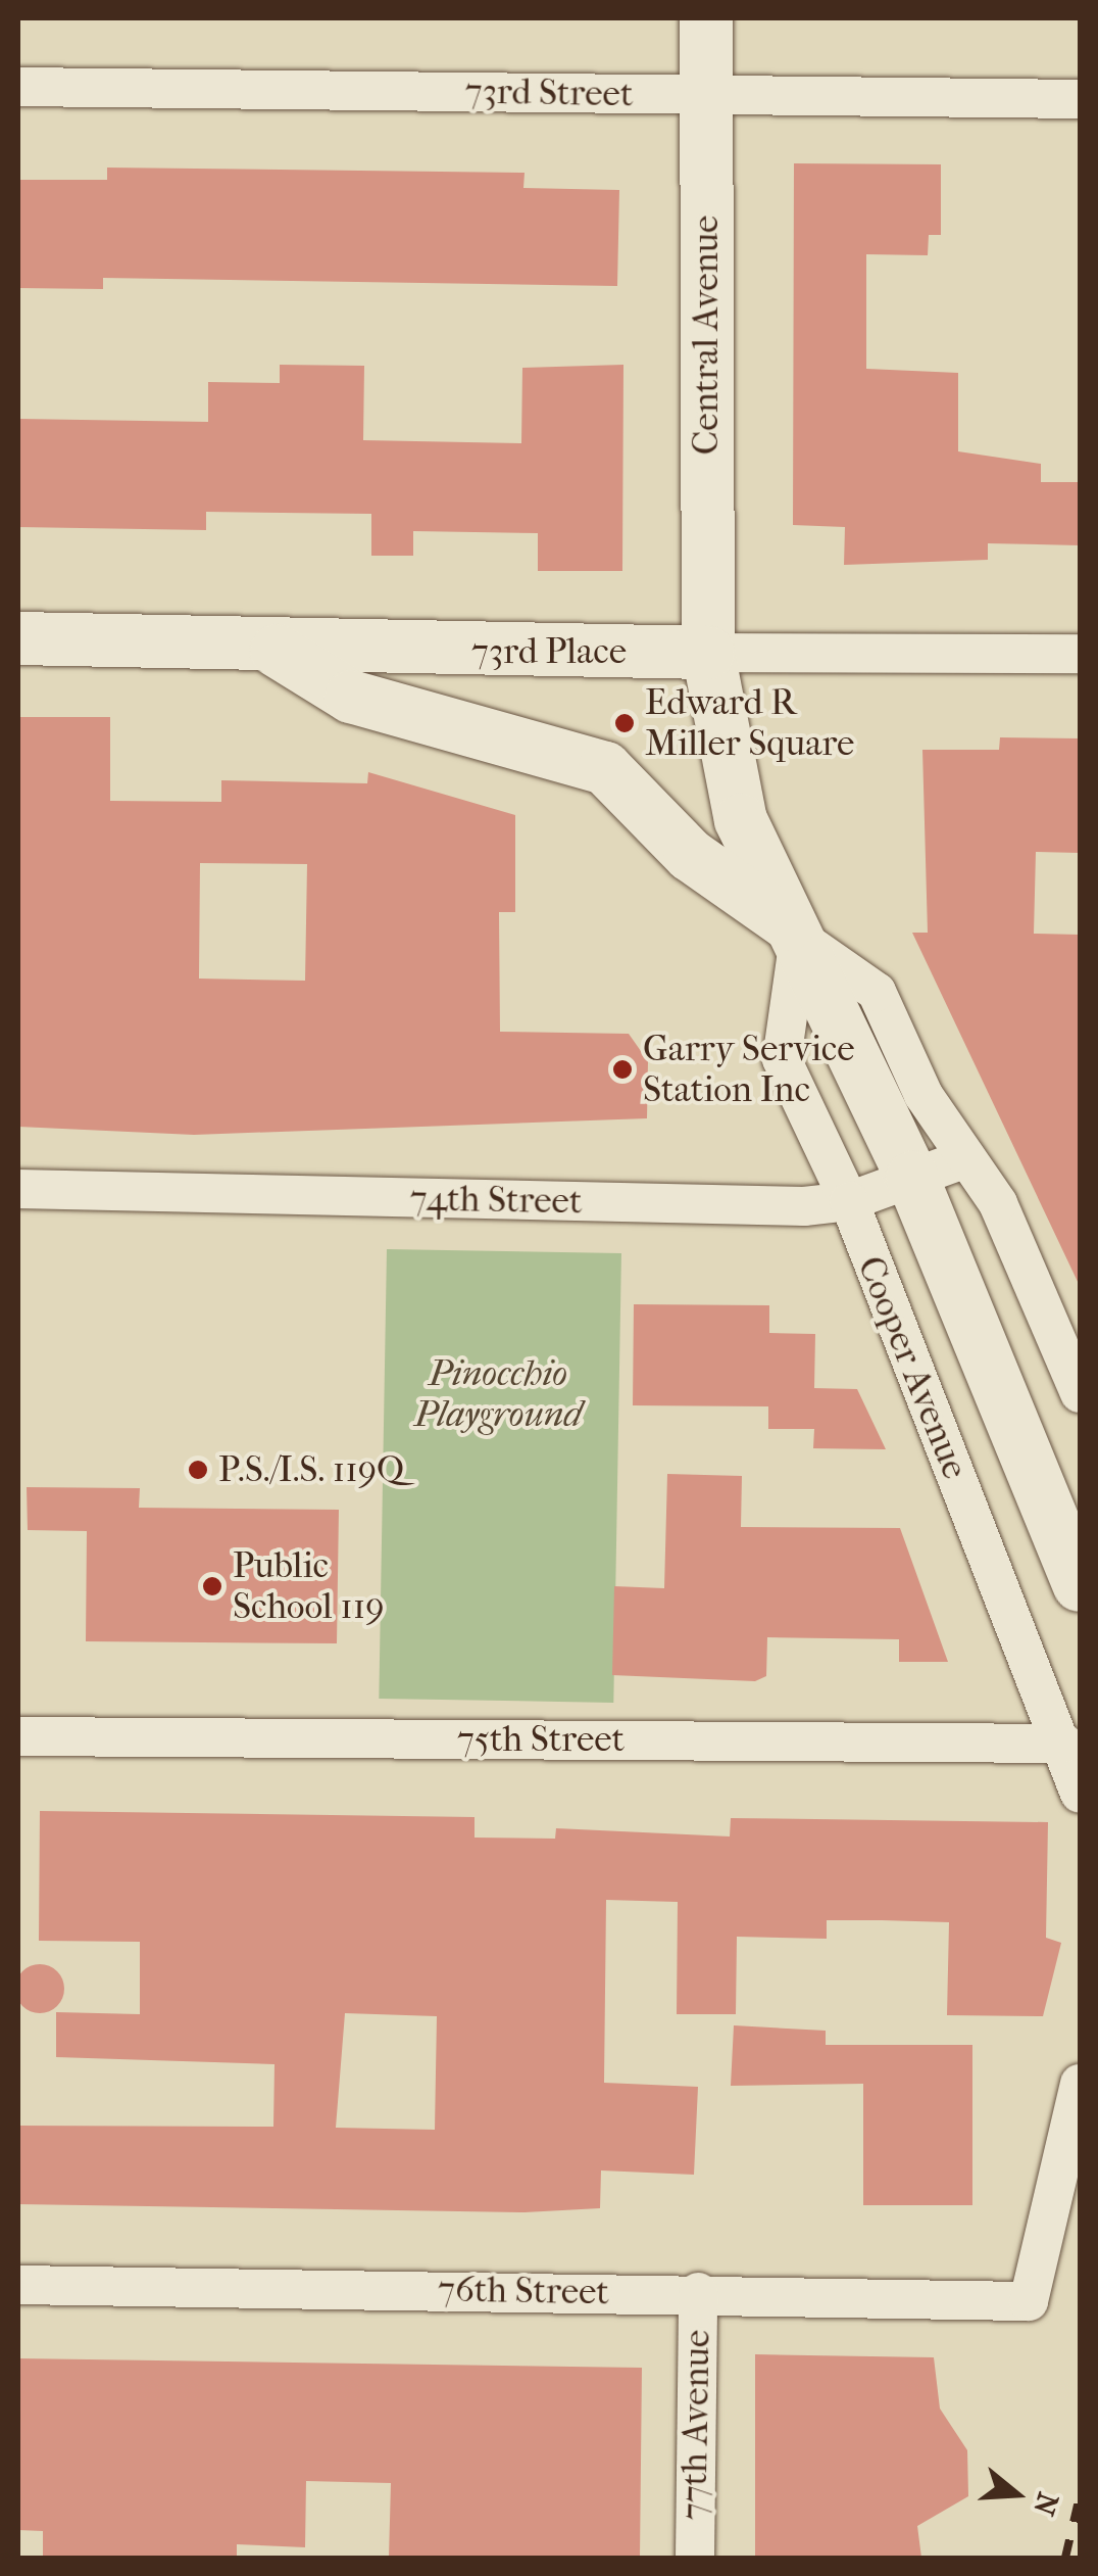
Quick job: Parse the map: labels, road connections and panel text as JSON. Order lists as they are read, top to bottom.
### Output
{
  "streets": {
    "main road": ["Central Avenue", "73rd Place", "Cooper Avenue"],
    "street": [
      "73rd Street",
      "74th Street",
      "75th Street",
      "76th Street",
      "77th Avenue"
    ]
  },
  "crossings": [
    ["73rd Street", "Central Avenue"],
    ["Central Avenue", "73rd Place"],
    ["Central Avenue", "Cooper Avenue"],
    ["73rd Place", "Cooper Avenue"],
    ["74th Street", "Cooper Avenue"],
    ["Cooper Avenue", "75th Street"],
    ["76th Street", "77th Avenue"]
  ],
  "parks": ["Pinocchio Playground"],
  "places": [
    "Edward R Miller Square",
    "Garry Service Station Inc",
    "P.S./I.S. 119Q",
    "Public School 119"
  ],
  "north": "right"
}
